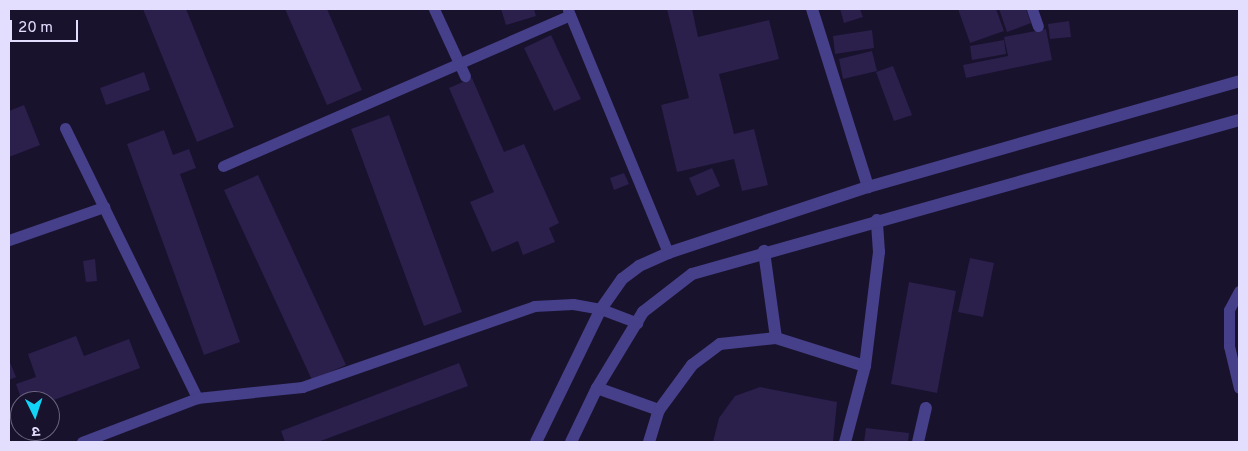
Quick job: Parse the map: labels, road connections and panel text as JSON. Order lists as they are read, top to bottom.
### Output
{
  "scale_bar": "20 m",
  "north": "bottom"
}
